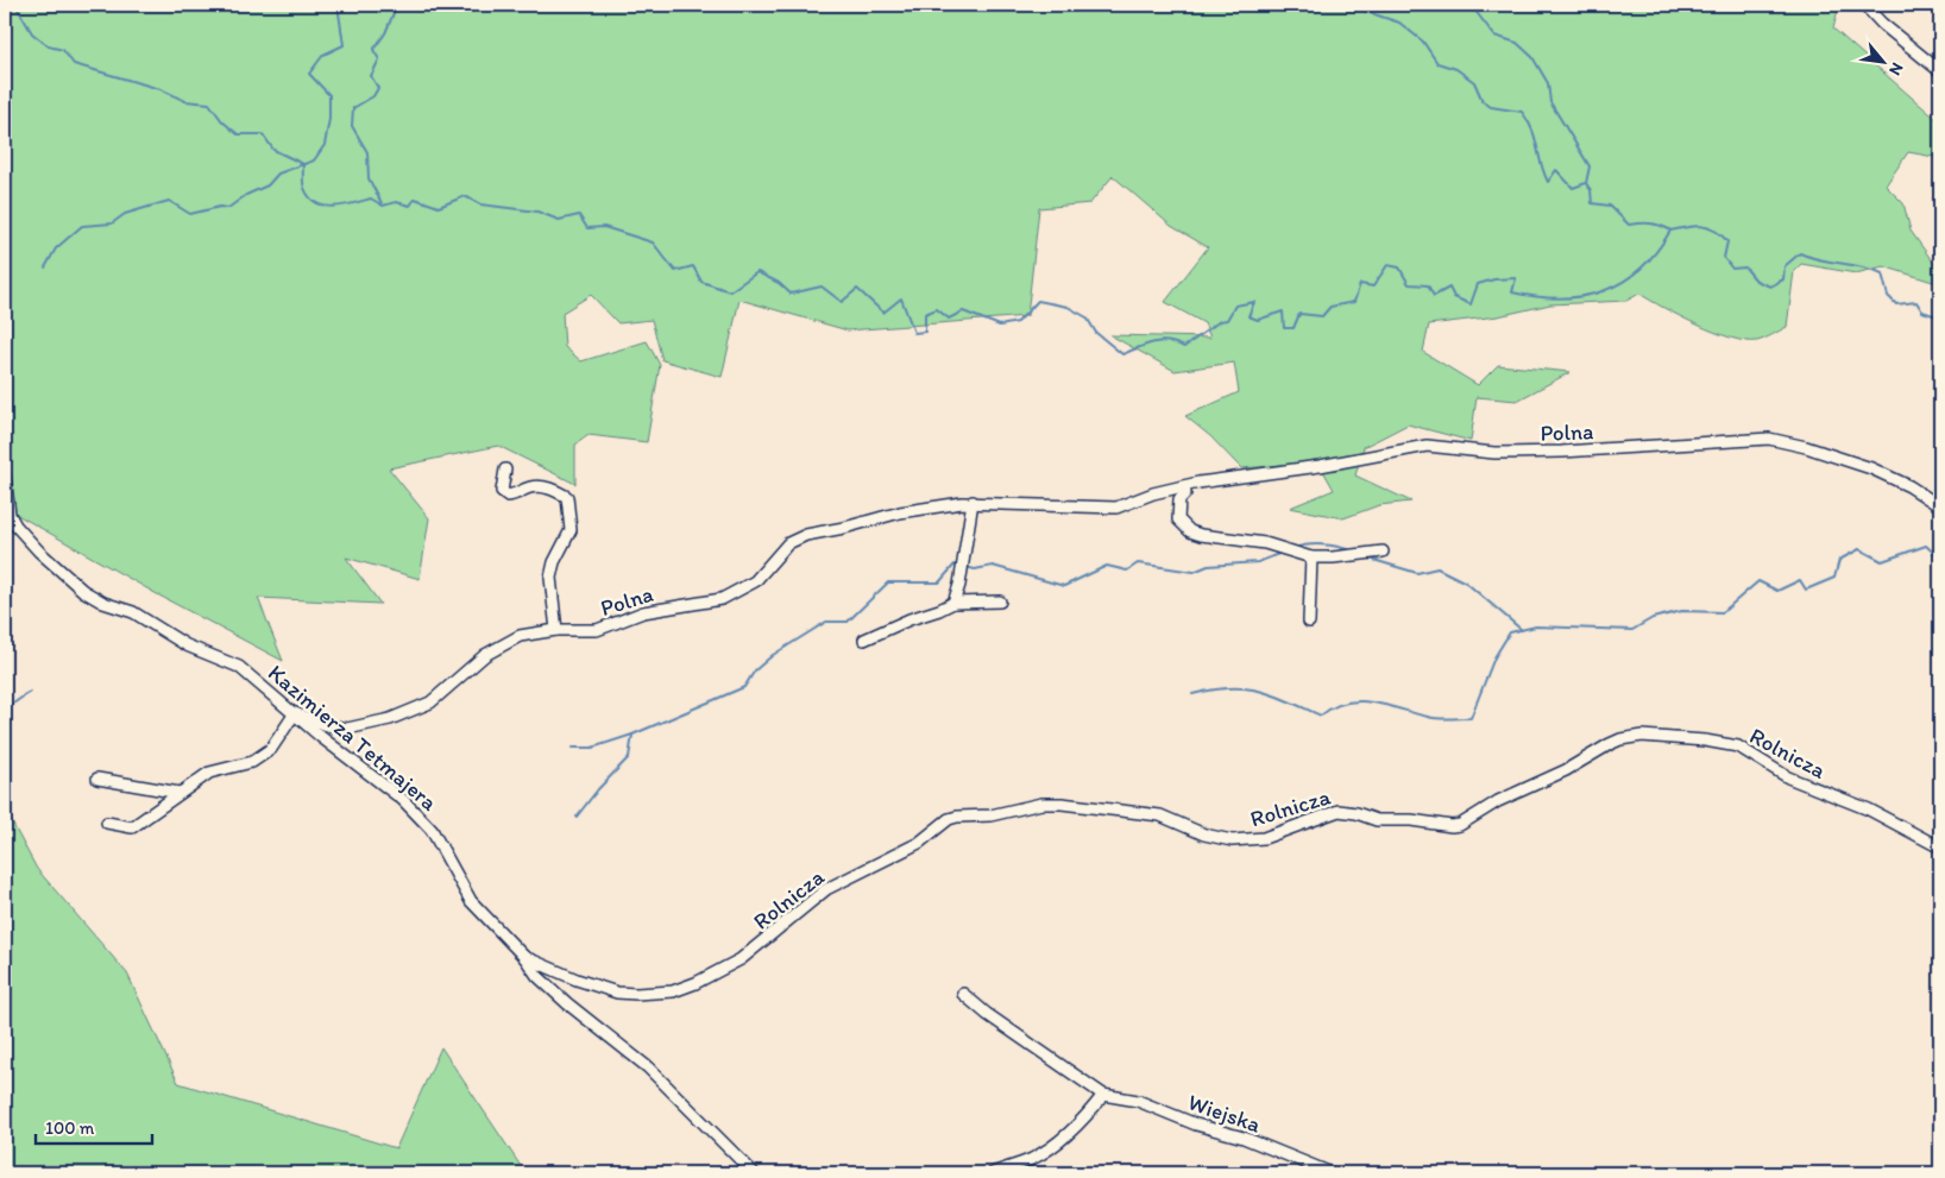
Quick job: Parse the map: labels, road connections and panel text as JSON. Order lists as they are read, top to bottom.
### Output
{
  "streets": {
    "street": [
      "Polna",
      "Kazimierza Tetmajera",
      "Rolnicza",
      "Wiejska"
    ]
  },
  "crossings": [
    ["Polna", "Kazimierza Tetmajera"],
    ["Kazimierza Tetmajera", "Rolnicza"]
  ],
  "scale_bar": "100 m",
  "north": "bottom right"
}
